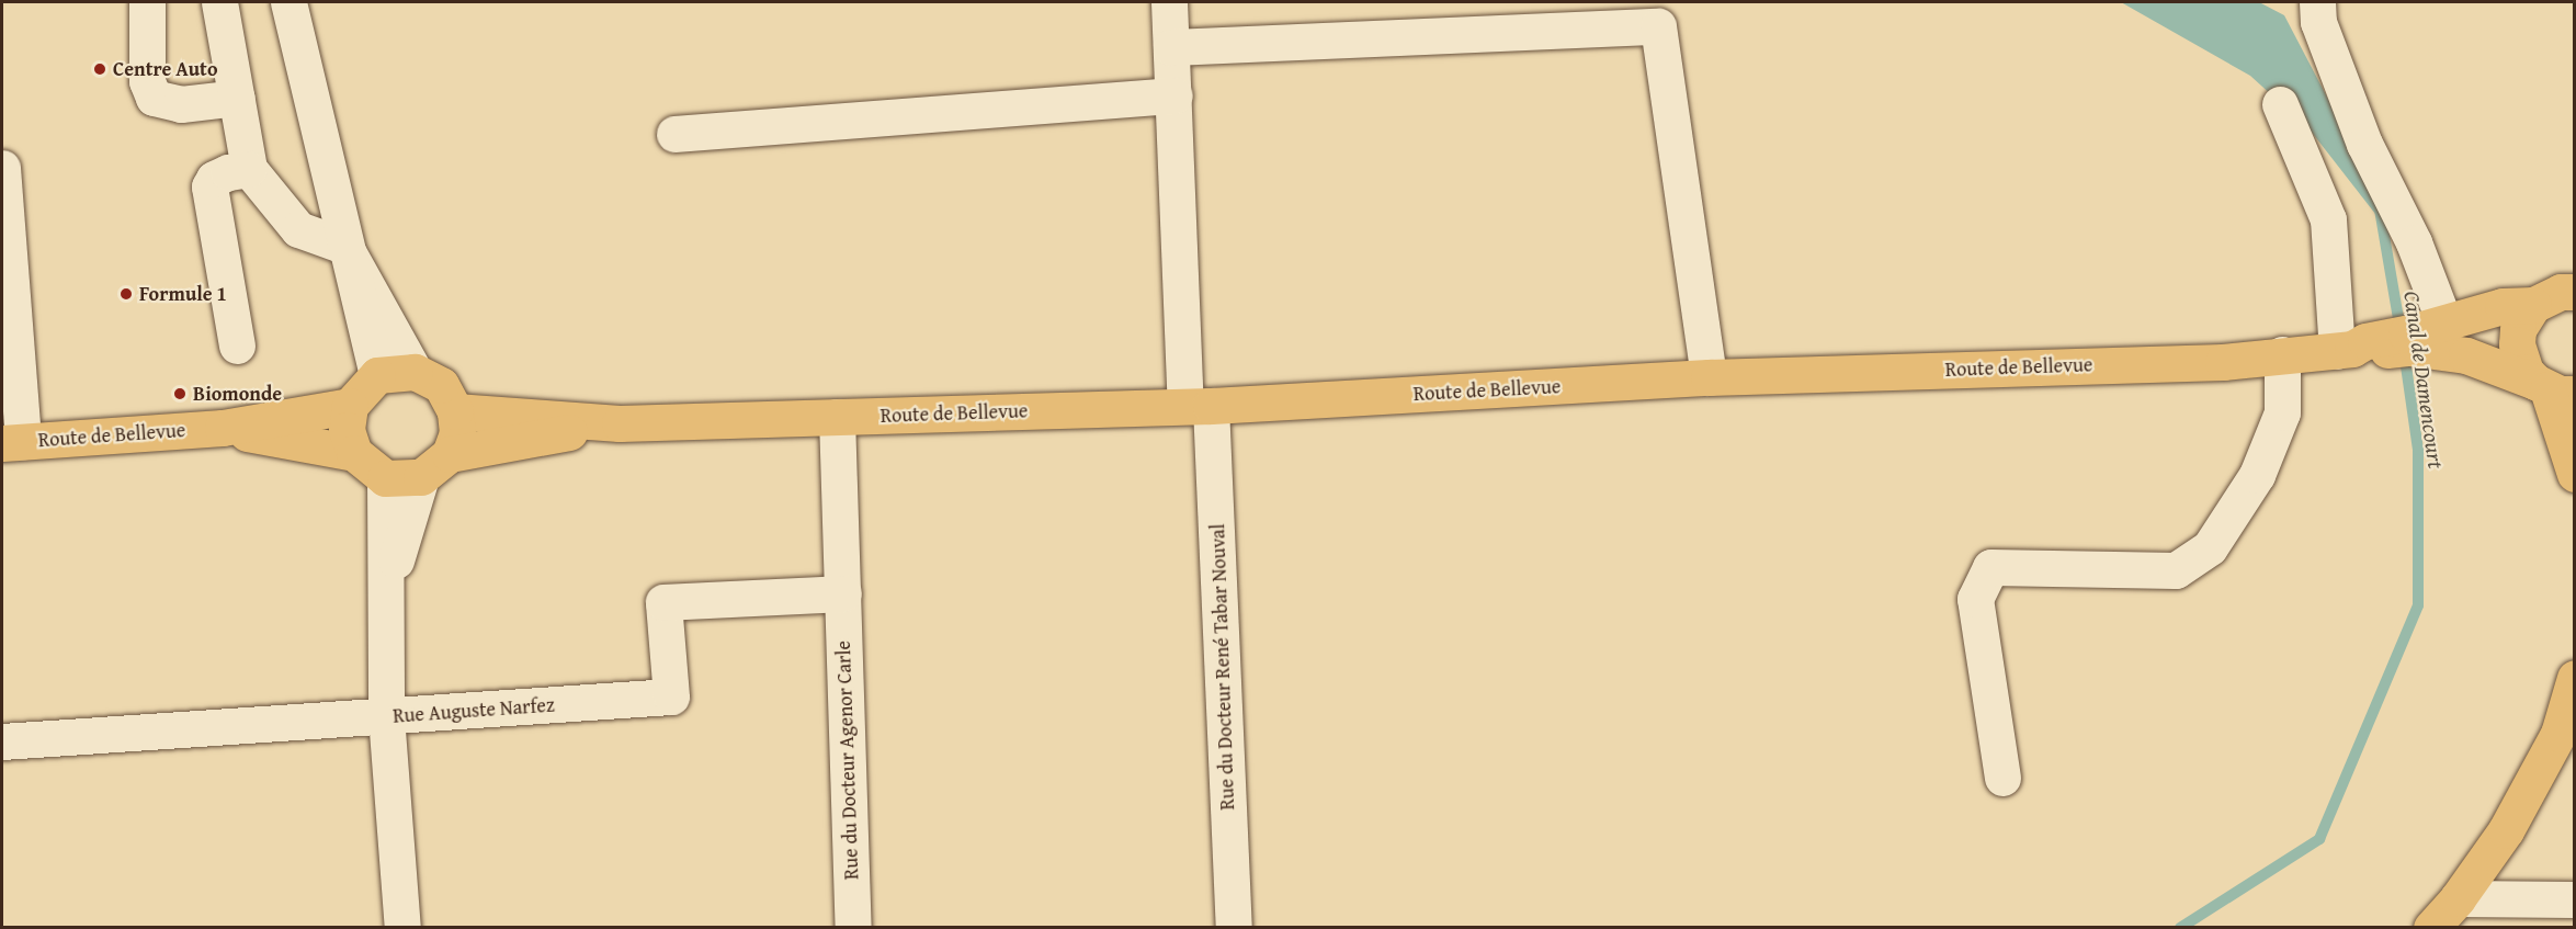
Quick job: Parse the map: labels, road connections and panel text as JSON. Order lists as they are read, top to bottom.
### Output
{
  "streets": {
    "main road": ["Route de Bellevue"],
    "street": ["Rue du Docteur René Tabar Nouval", "Rue Auguste Narfez", "Rue du Docteur Agenor Carle"]
  },
  "crossings": [
    ["Route de Bellevue", "Rue du Docteur René Tabar Nouval"],
    ["Route de Bellevue", "Rue du Docteur Agenor Carle"],
    ["Rue Auguste Narfez", "Rue du Docteur Agenor Carle"]
  ],
  "water": ["Canal de Damencourt"],
  "places": ["Centre Auto", "Formule 1", "Biomonde"]
}
